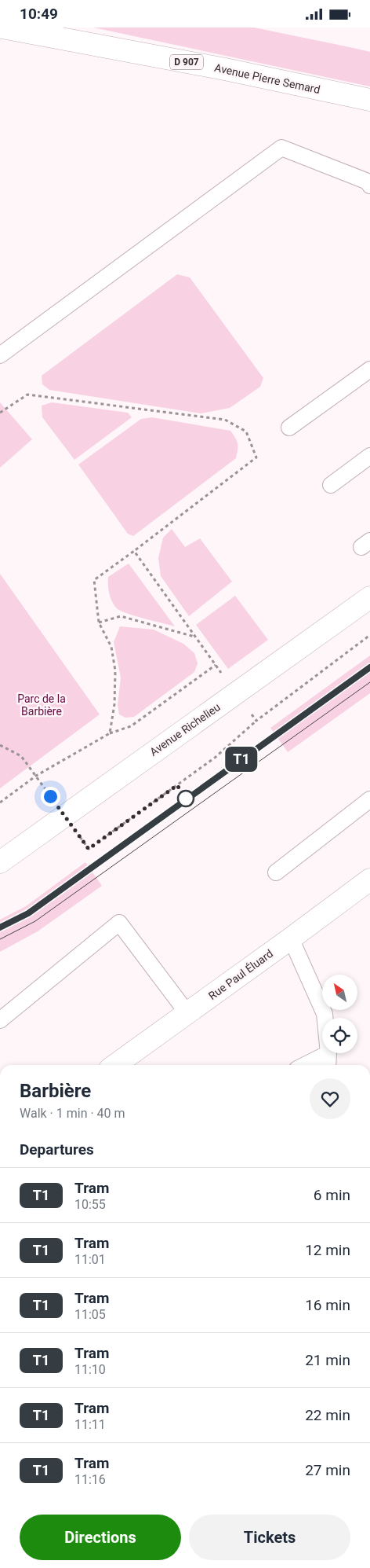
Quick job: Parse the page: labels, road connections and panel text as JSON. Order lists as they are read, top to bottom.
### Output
{
  "streets": {
    "street": [
      "D 907",
      "Avenue Pierre Semard",
      "Avenue Richelieu",
      "Rue Paul Éluard"
    ]
  },
  "parks": ["Parc de la Barbière"],
  "lines": ["tram line T1"],
  "north": "top left",
  "page": {
    "status": "10:49",
    "on_map": "T1",
    "heading": [
      ["Barbière", "Walk · 1 min · 40 m"],
      "Departures"
    ],
    "list": [
      {
        "mark": "T1",
        "name": "Tram",
        "note": "10:55",
        "value": "6 min"
      },
      {
        "mark": "T1",
        "name": "Tram",
        "note": "11:01",
        "value": "12 min"
      },
      {
        "mark": "T1",
        "name": "Tram",
        "note": "11:05",
        "value": "16 min"
      },
      {
        "mark": "T1",
        "name": "Tram",
        "note": "11:10",
        "value": "21 min"
      },
      {
        "mark": "T1",
        "name": "Tram",
        "note": "11:11",
        "value": "22 min"
      },
      {
        "mark": "T1",
        "name": "Tram",
        "note": "11:16",
        "value": "27 min"
      }
    ],
    "buttons": ["Directions", "Tickets"]
  }
}
